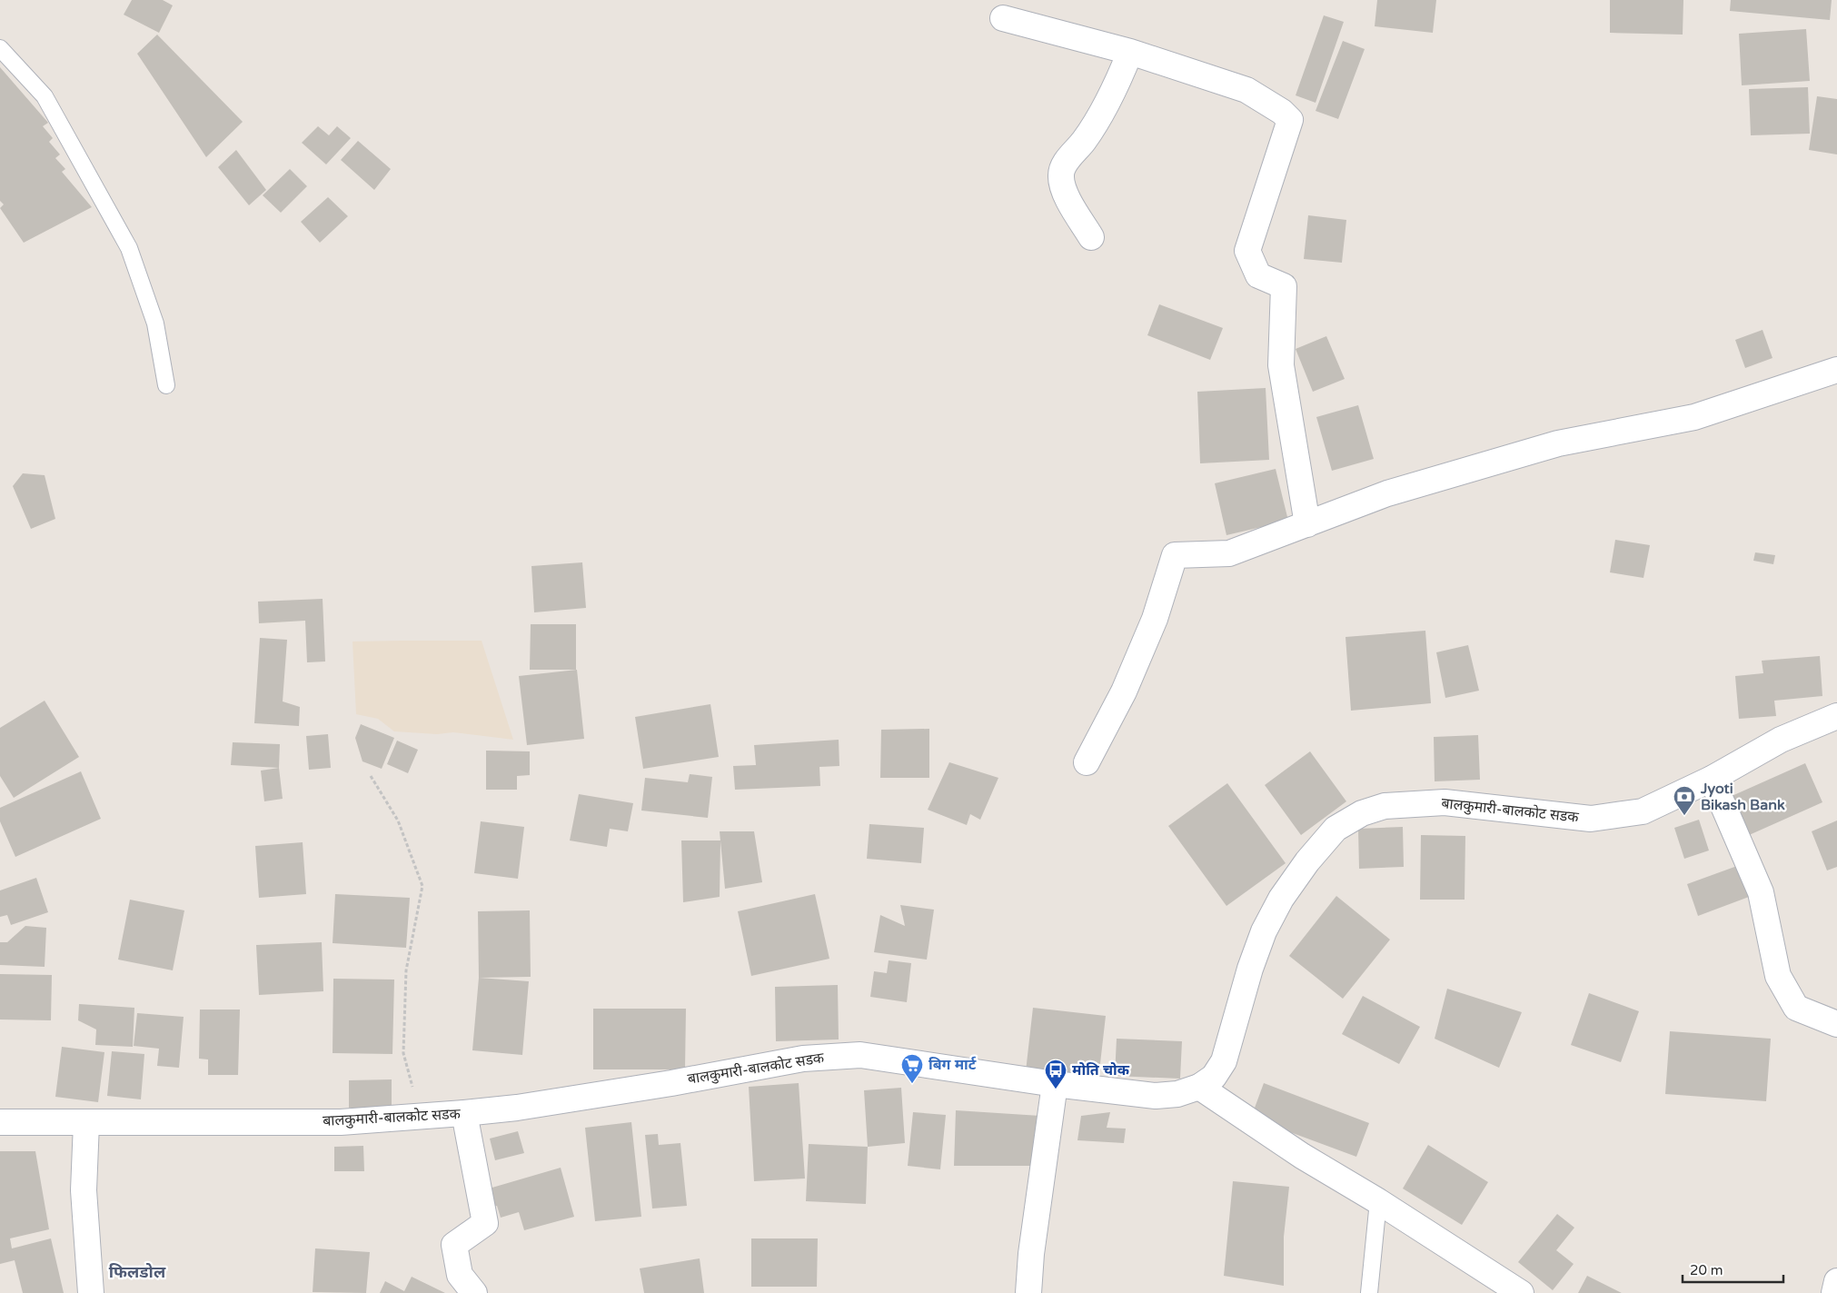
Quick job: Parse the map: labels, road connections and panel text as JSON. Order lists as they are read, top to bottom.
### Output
{
  "streets": {
    "street": ["बालकुमारी-बालकोट सडक"]
  },
  "districts": ["फिलडोल"],
  "places": {
    "bank": ["Jyoti Bikash Bank"],
    "supermarket": ["बिग मार्ट"],
    "bus stop": ["मोति चोक"]
  },
  "scale_bar": "20 m"
}
